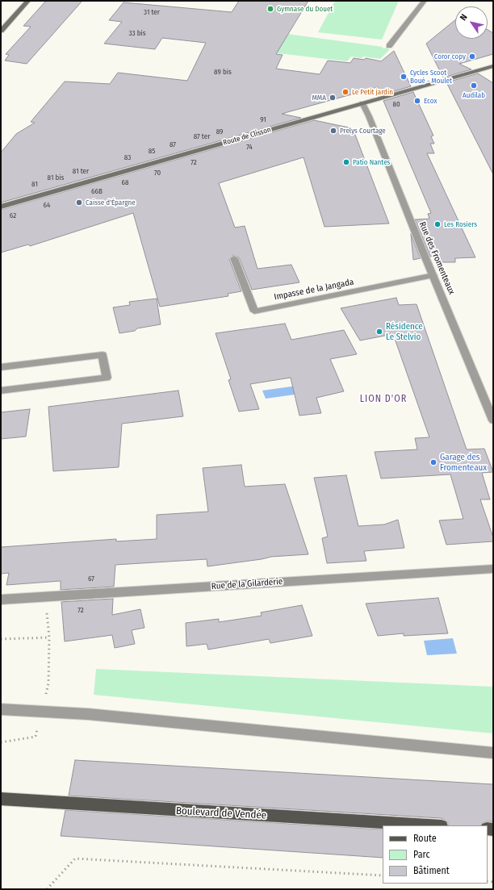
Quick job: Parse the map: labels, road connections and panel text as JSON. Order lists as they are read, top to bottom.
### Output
{
  "streets": {
    "main road": ["Route de Clisson", "Boulevard de Vendée"],
    "street": ["Rue des Fromenteaux", "Impasse de la Jangada", "Rue de la Gilarderie"]
  },
  "crossings": [
    ["Route de Clisson", "Rue des Fromenteaux"],
    ["Rue des Fromenteaux", "Impasse de la Jangada"]
  ],
  "districts": ["LION D'OR"],
  "places": [
    "Gymnase du Douet",
    "Coror copy",
    "Cycles Scoot Boué - Moulet",
    "Audilab",
    "Le Petit jardin",
    "MMA",
    "Ecox",
    "Prelys Courtage",
    "Patio Nantes",
    "Caisse d'Épargne",
    "Les Rosiers",
    "Résidence Le Stelvio",
    "Garage des Fromenteaux"
  ],
  "house_numbers": [
    "31 ter",
    "33 bis",
    "89 bis",
    "80",
    "91",
    "89",
    "87 ter",
    "87",
    "74",
    "85",
    "83",
    "72",
    "81 ter",
    "70",
    "81 bis",
    "68",
    "81",
    "66B",
    "64",
    "62",
    "67",
    "72"
  ],
  "legend": ["Route", "Parc", "Bâtiment"],
  "north": "top left"
}
